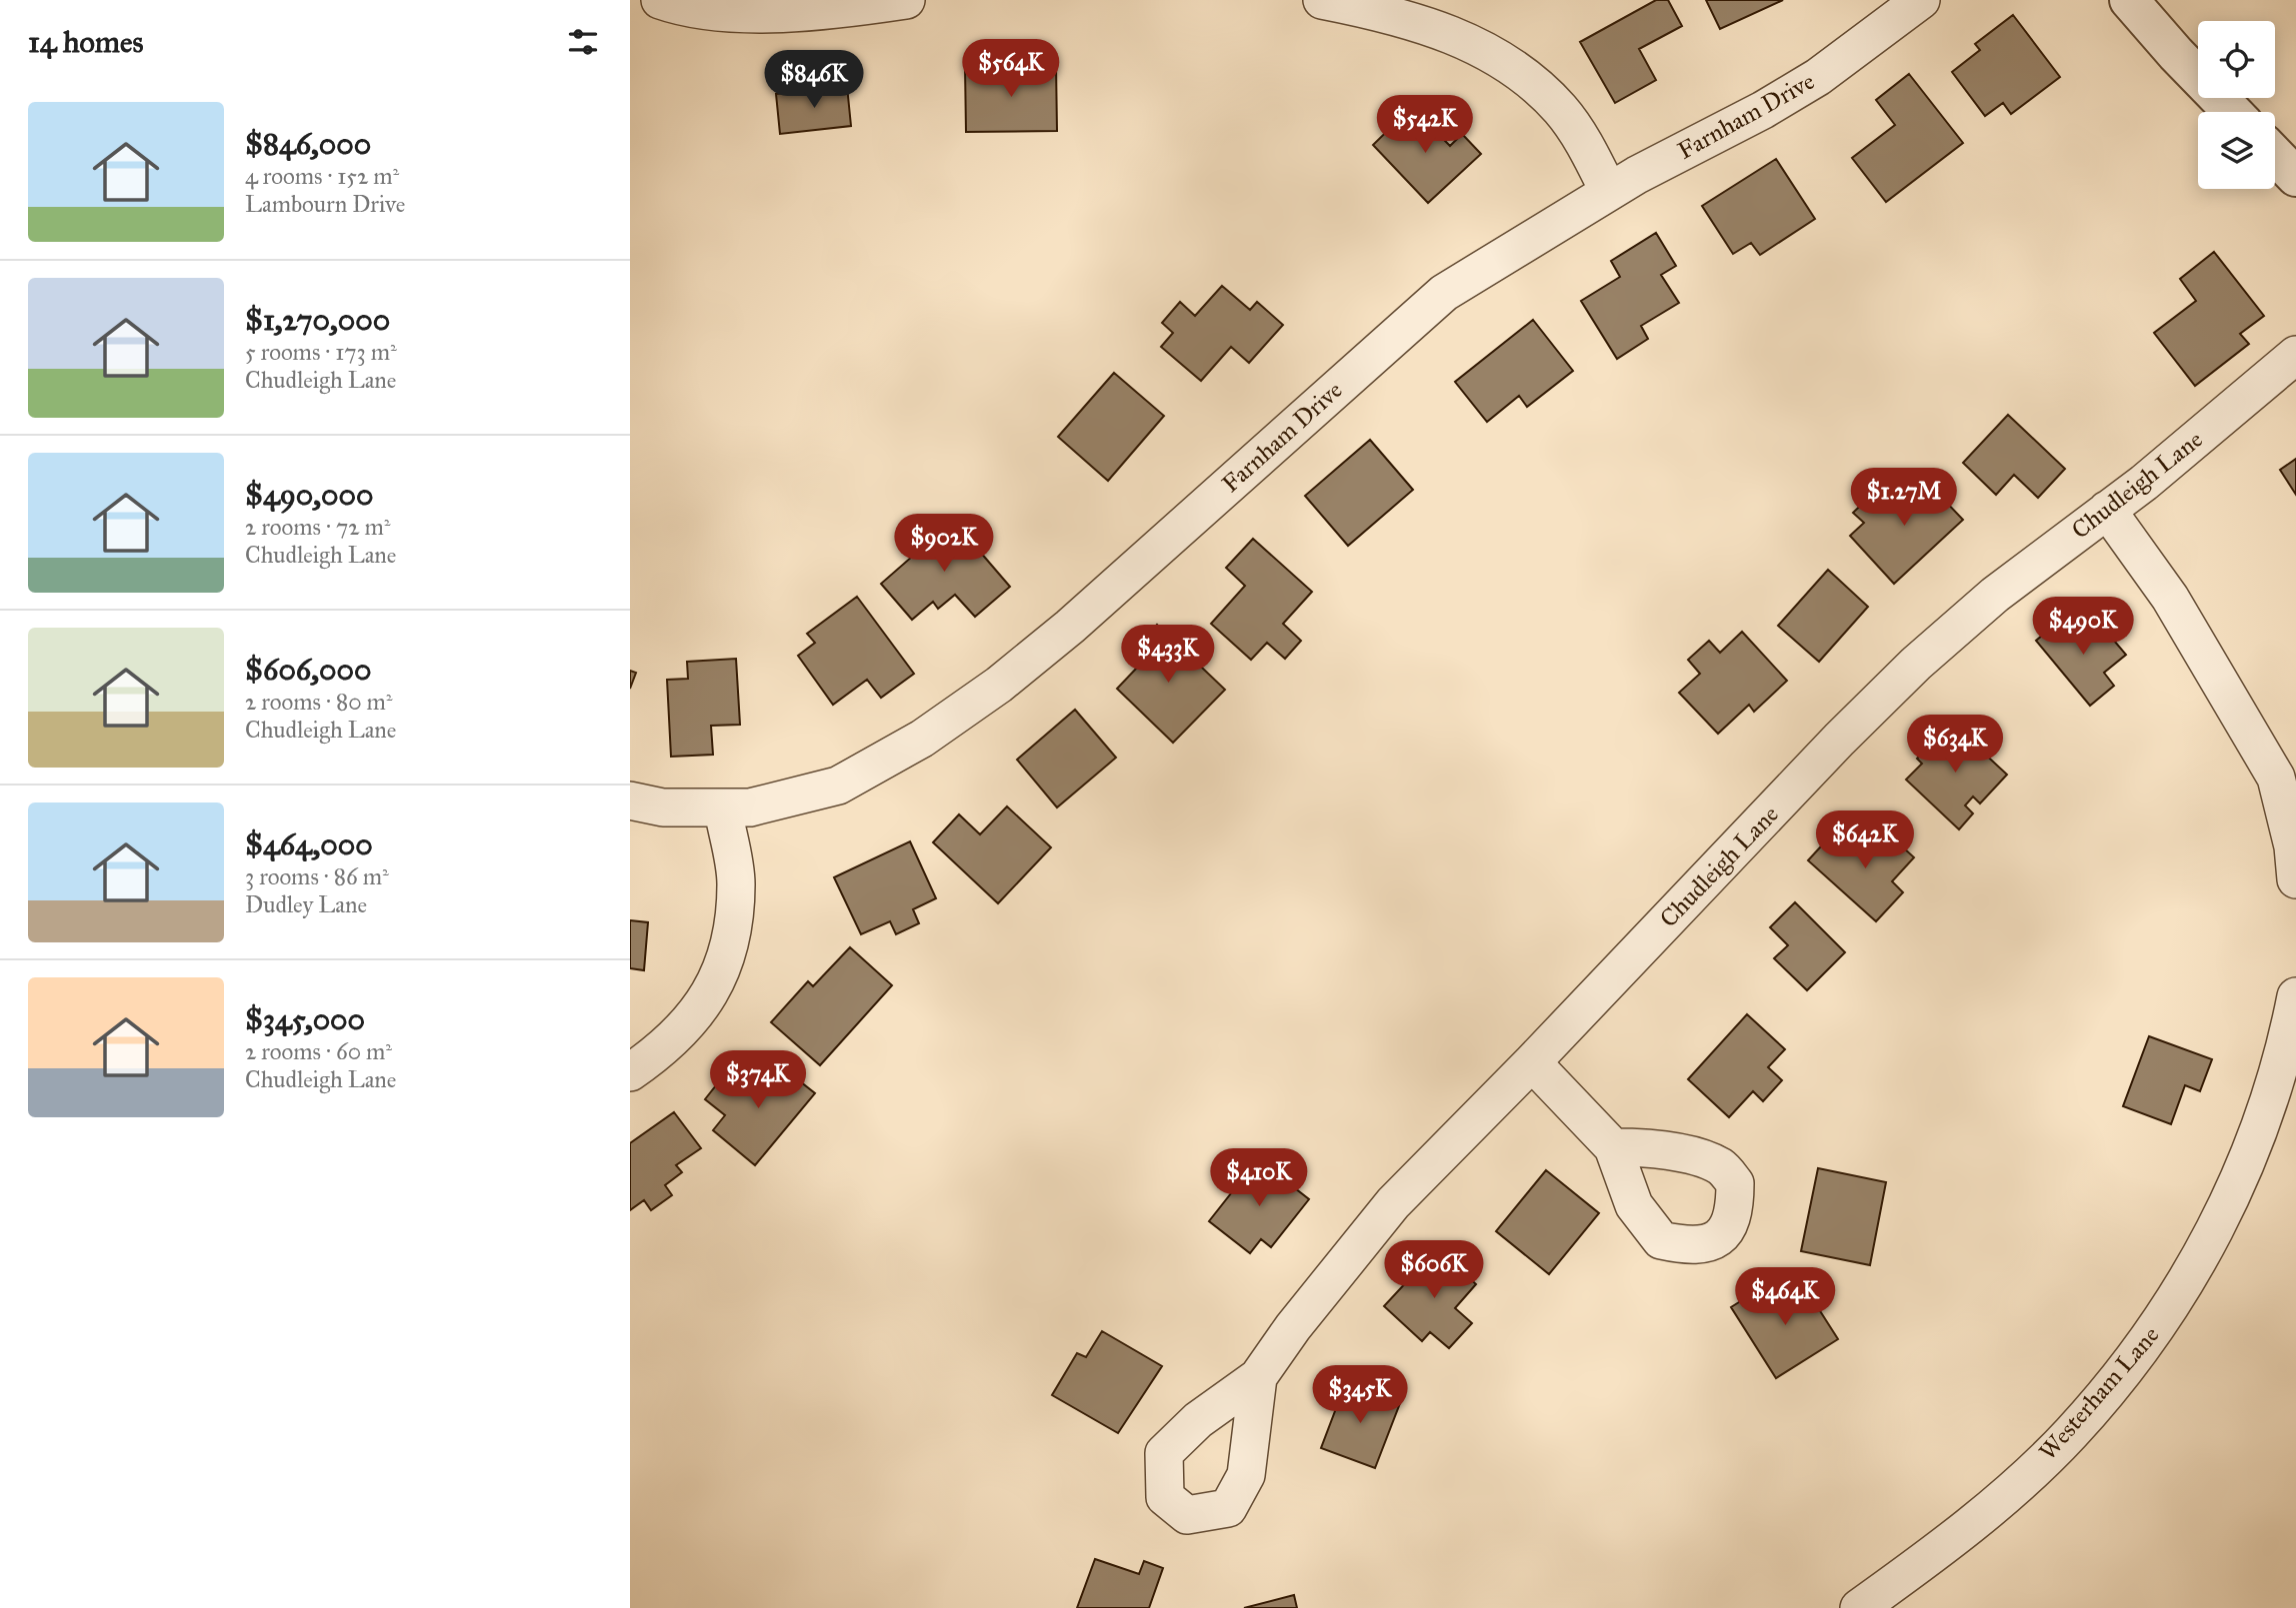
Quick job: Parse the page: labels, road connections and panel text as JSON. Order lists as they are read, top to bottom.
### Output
{
  "streets": {
    "street": ["Farnham Drive", "Chudleigh Lane", "Westerham Lane"]
  },
  "page": {
    "heading": "14 homes",
    "price": [
      "$564K",
      "$846K",
      "$542K",
      "$1.27M",
      "$902K",
      "$490K",
      "$433K",
      "$634K",
      "$642K",
      "$374K",
      "$410K",
      "$606K",
      "$464K",
      "$345K"
    ],
    "list": [
      {
        "name": "$846,000",
        "note": "4 rooms · 152 m² · Lambourn Drive"
      },
      {
        "name": "$1,270,000",
        "note": "5 rooms · 173 m² · Chudleigh Lane"
      },
      {
        "name": "$490,000",
        "note": "2 rooms · 72 m² · Chudleigh Lane"
      },
      {
        "name": "$606,000",
        "note": "2 rooms · 80 m² · Chudleigh Lane"
      },
      {
        "name": "$464,000",
        "note": "3 rooms · 86 m² · Dudley Lane"
      },
      {
        "name": "$345,000",
        "note": "2 rooms · 60 m² · Chudleigh Lane"
      }
    ]
  }
}
